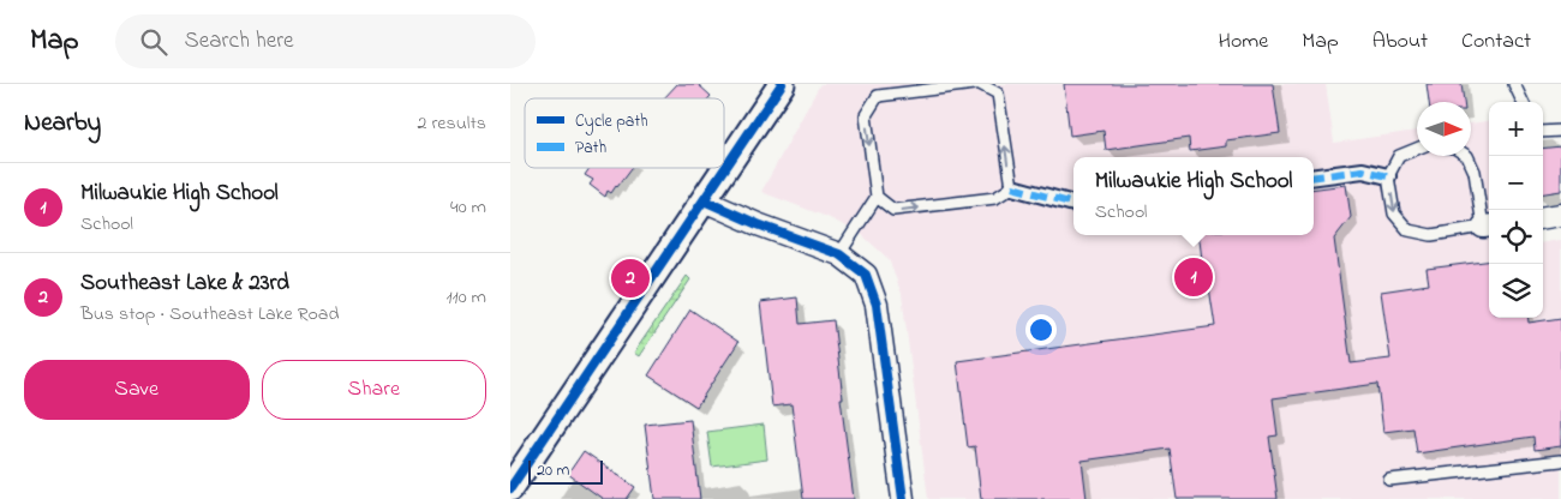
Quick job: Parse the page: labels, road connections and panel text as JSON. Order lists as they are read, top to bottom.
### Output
{
  "legend": ["Cycle path", "Path"],
  "scale_bar": "20 m",
  "north": "right",
  "page": {
    "header": "Map",
    "search": "Search here",
    "nav": [
      "Home",
      "Map",
      "About",
      "Contact"
    ],
    "heading": ["Nearby", "2 results"],
    "map_buttons": ["+", "−"],
    "popup": ["Milwaukie High School", "School"],
    "list": [
      {
        "mark": "1",
        "name": "Milwaukie High School",
        "note": "School",
        "value": "40 m"
      },
      {
        "mark": "2",
        "name": "Southeast Lake & 23rd",
        "note": "Bus stop · Southeast Lake Road",
        "value": "110 m"
      }
    ],
    "pins": ["1", "2"],
    "buttons": ["Save", "Share"],
    "scale": "20 m"
  }
}
